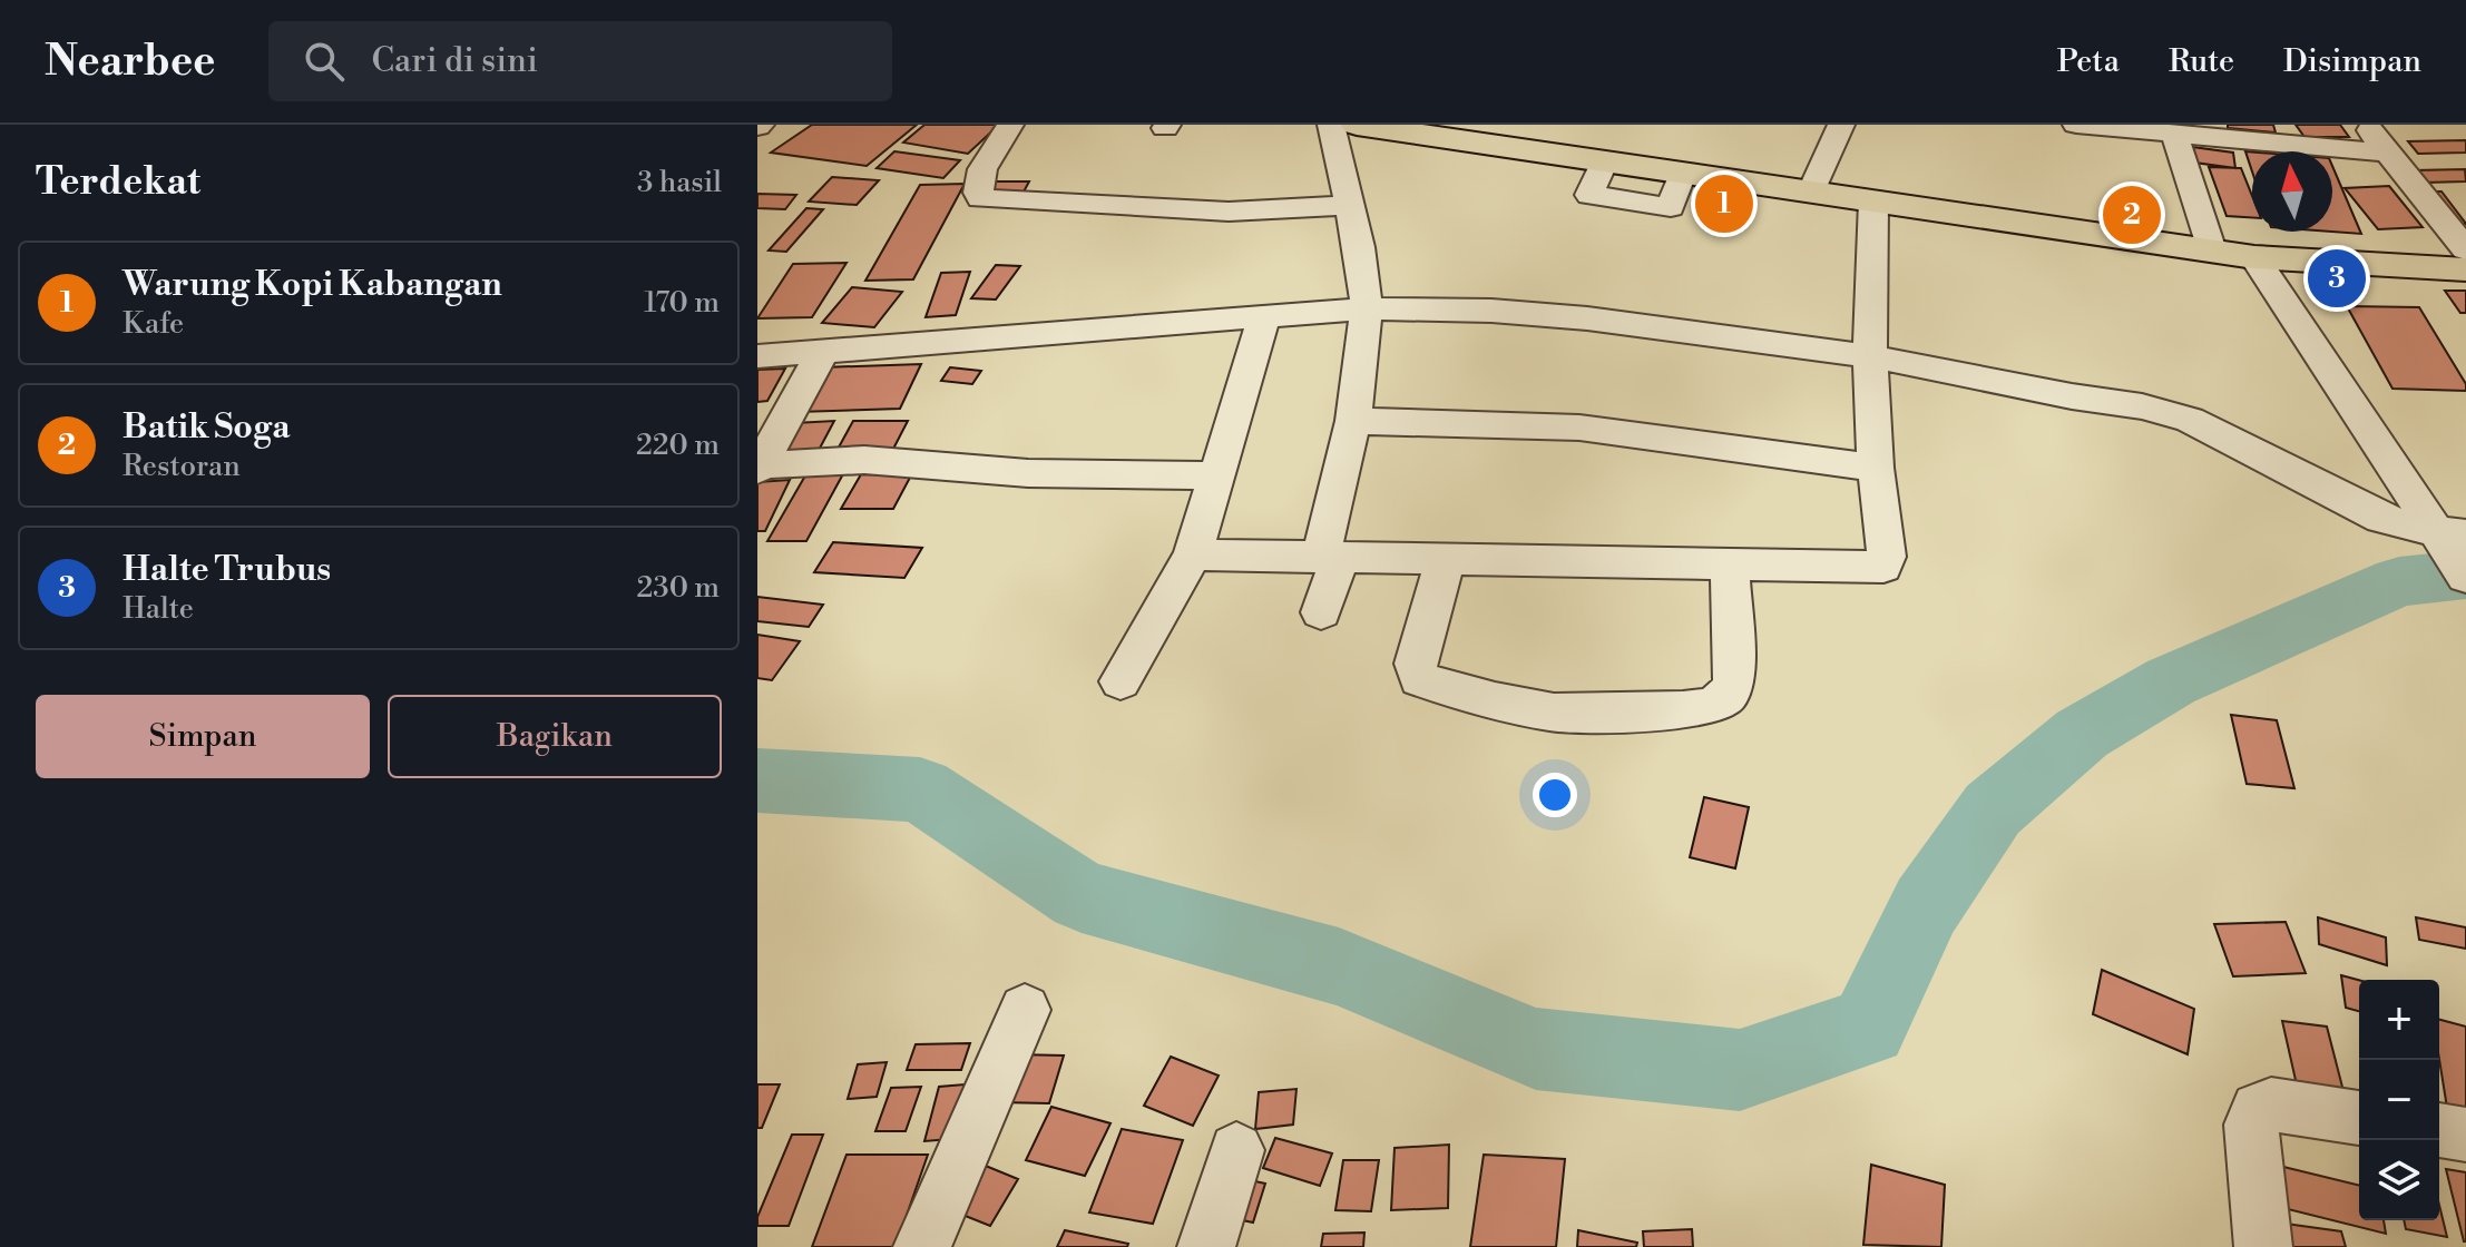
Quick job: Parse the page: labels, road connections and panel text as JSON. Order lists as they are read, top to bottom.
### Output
{
  "north": "top",
  "page": {
    "header": "Nearbee",
    "search": "Cari di sini",
    "nav": ["Peta", "Rute", "Disimpan"],
    "heading": ["Terdekat", "3 hasil"],
    "pins": ["1", "2", "3"],
    "list": [
      {
        "mark": "1",
        "name": "Warung Kopi Kabangan",
        "note": "Kafe",
        "value": "170 m"
      },
      {
        "mark": "2",
        "name": "Batik Soga",
        "note": "Restoran",
        "value": "220 m"
      },
      {
        "mark": "3",
        "name": "Halte Trubus",
        "note": "Halte",
        "value": "230 m"
      }
    ],
    "buttons": ["Simpan", "Bagikan"],
    "map_buttons": ["+", "−"]
  }
}
